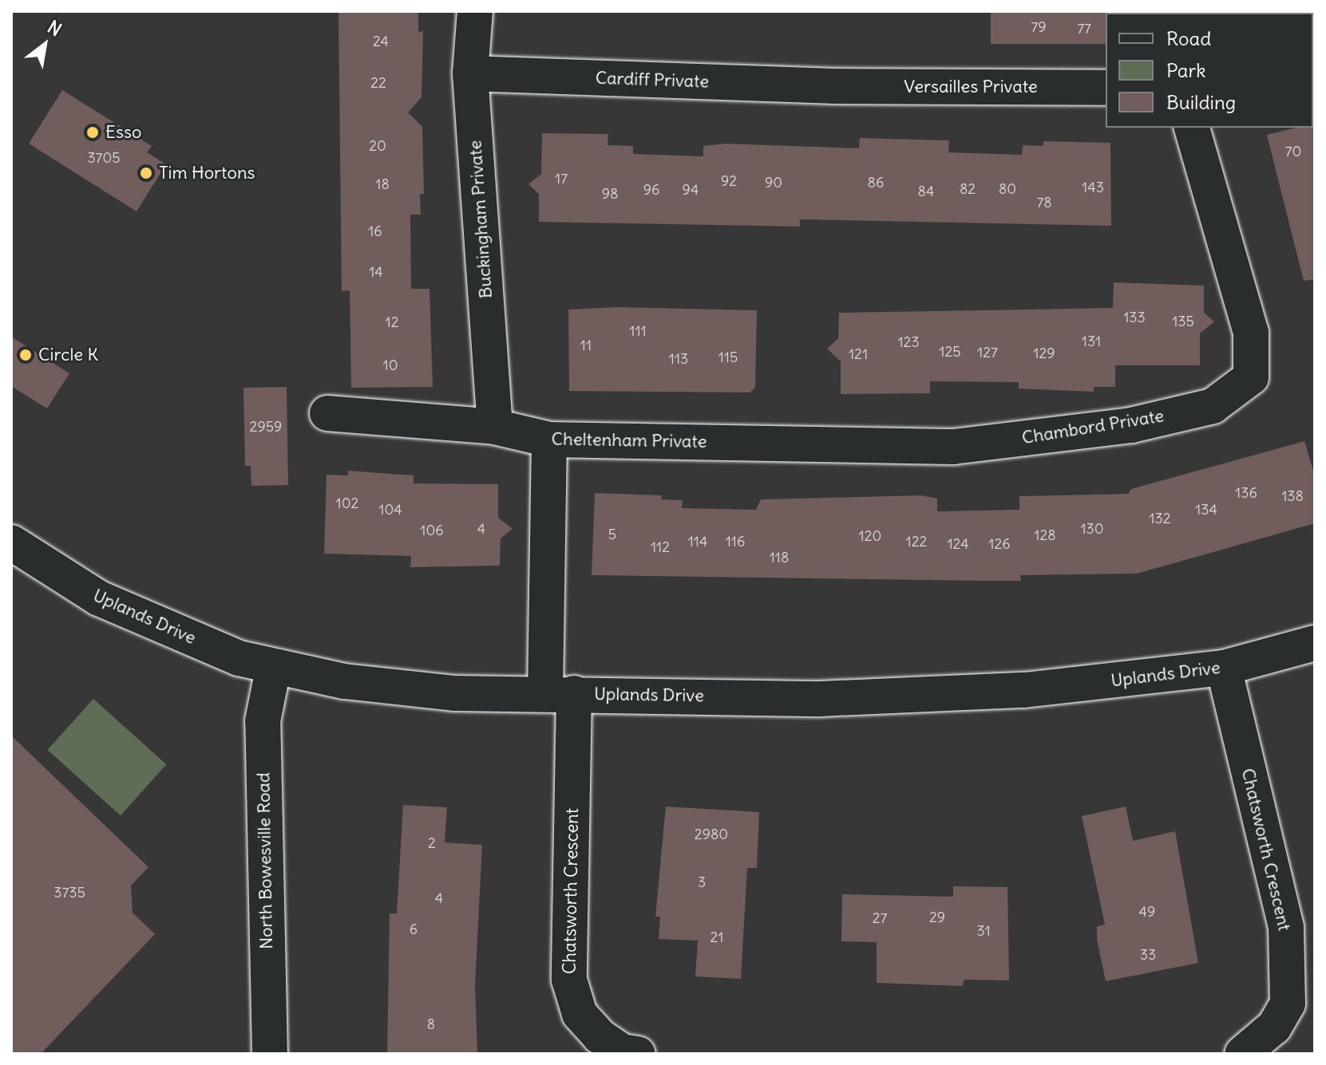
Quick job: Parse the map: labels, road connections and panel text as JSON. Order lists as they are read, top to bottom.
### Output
{
  "streets": {
    "street": [
      "Cardiff Private",
      "Versailles Private",
      "Buckingham Private",
      "Chambord Private",
      "Cheltenham Private",
      "Uplands Drive",
      "Chatsworth Crescent",
      "North Bowesville Road"
    ]
  },
  "crossings": [
    ["Cardiff Private", "Versailles Private"],
    ["Cardiff Private", "Buckingham Private"],
    ["Buckingham Private", "Cheltenham Private"],
    ["Chambord Private", "Cheltenham Private"],
    ["Uplands Drive", "Chatsworth Crescent"],
    ["Uplands Drive", "North Bowesville Road"]
  ],
  "places": ["Esso", "Tim Hortons", "Circle K"],
  "house_numbers": [
    "79",
    "77",
    "24",
    "22",
    "20",
    "70",
    "3705",
    "17",
    "92",
    "90",
    "86",
    "18",
    "143",
    "82",
    "80",
    "96",
    "94",
    "84",
    "98",
    "78",
    "16",
    "14",
    "133",
    "135",
    "12",
    "111",
    "131",
    "123",
    "11",
    "125",
    "127",
    "129",
    "121",
    "115",
    "113",
    "10",
    "2959",
    "136",
    "138",
    "102",
    "104",
    "134",
    "132",
    "4",
    "130",
    "106",
    "5",
    "128",
    "120",
    "114",
    "116",
    "122",
    "124",
    "126",
    "112",
    "118",
    "2980",
    "2",
    "3",
    "3735",
    "4",
    "49",
    "29",
    "27",
    "6",
    "31",
    "21",
    "33",
    "8"
  ],
  "legend": ["Road", "Park", "Building"],
  "north": "top right"
}
